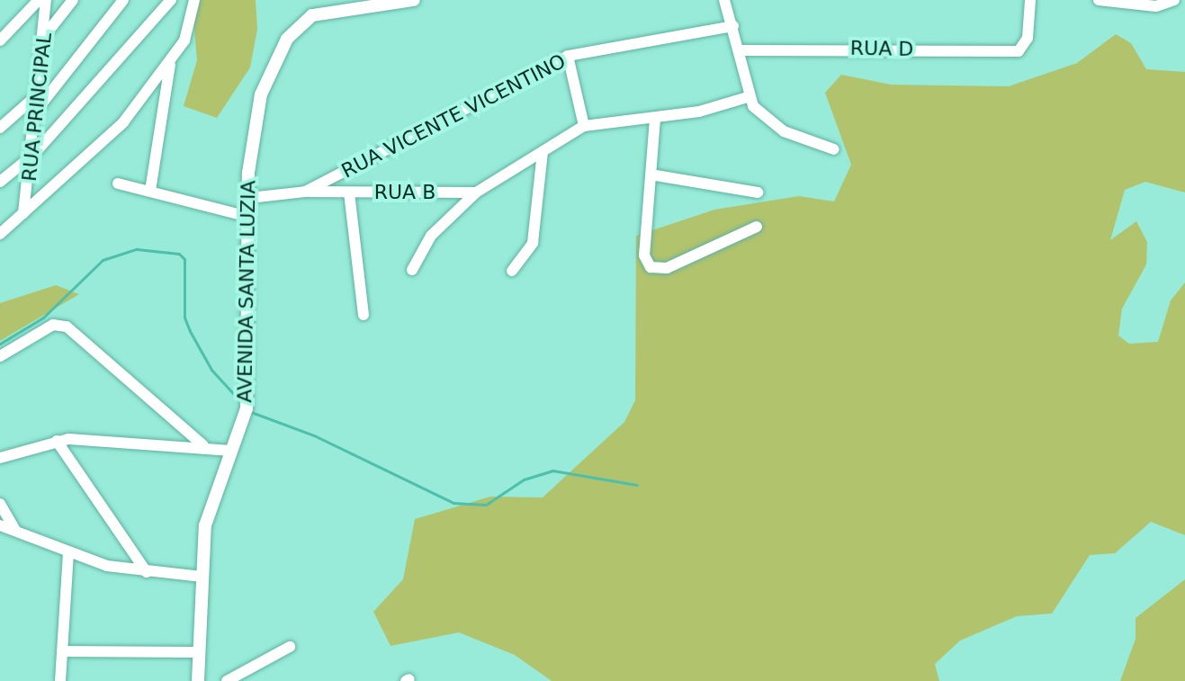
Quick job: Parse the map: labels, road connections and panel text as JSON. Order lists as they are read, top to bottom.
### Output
{
  "streets": {
    "street": [
      "RUA D",
      "RUA PRINCIPAL",
      "RUA VICENTE VICENTINO",
      "RUA B",
      "AVENIDA SANTA LUZIA"
    ]
  },
  "crossings": [
    ["RUA VICENTE VICENTINO", "RUA B"],
    ["RUA B", "AVENIDA SANTA LUZIA"]
  ]
}
